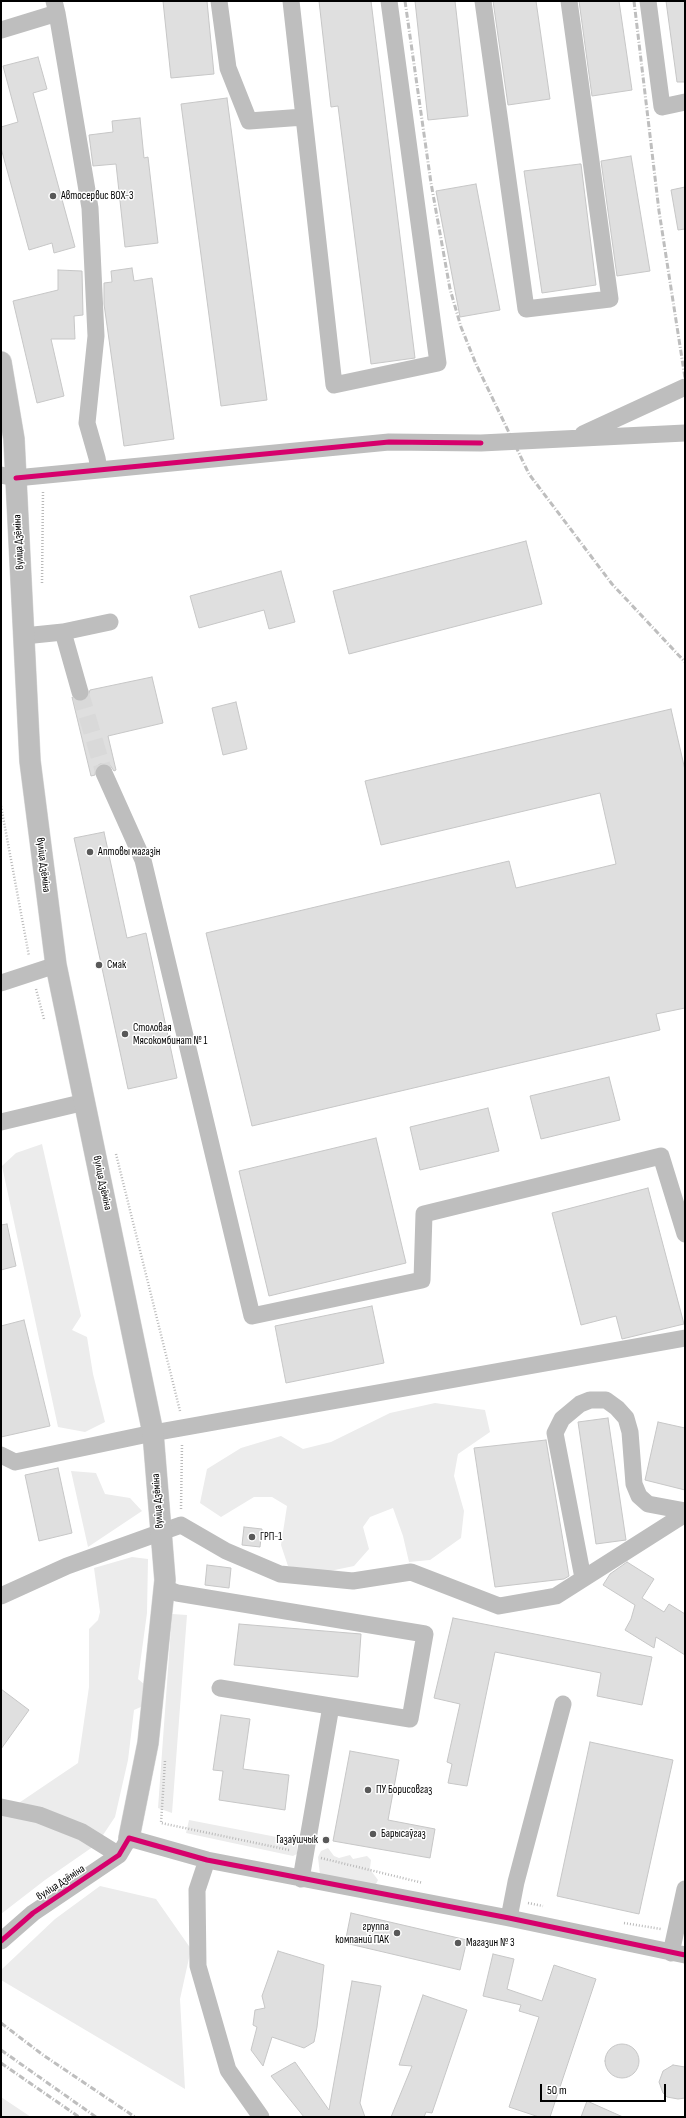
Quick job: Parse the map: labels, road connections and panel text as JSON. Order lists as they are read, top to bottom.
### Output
{
  "streets": {
    "main road": ["вуліца Дзёміна"]
  },
  "places": [
    "Автосервис BOX-3",
    "Аптовы магазін",
    "Смак",
    "Столовая Мясокомбинат № 1",
    "ГРП-1",
    "ПУ Борисовгаз",
    "Барысаўгаз",
    "Газаўшчык",
    "группа компаний ПАК",
    "Магазин № 3"
  ],
  "scale_bar": "50 m"
}
